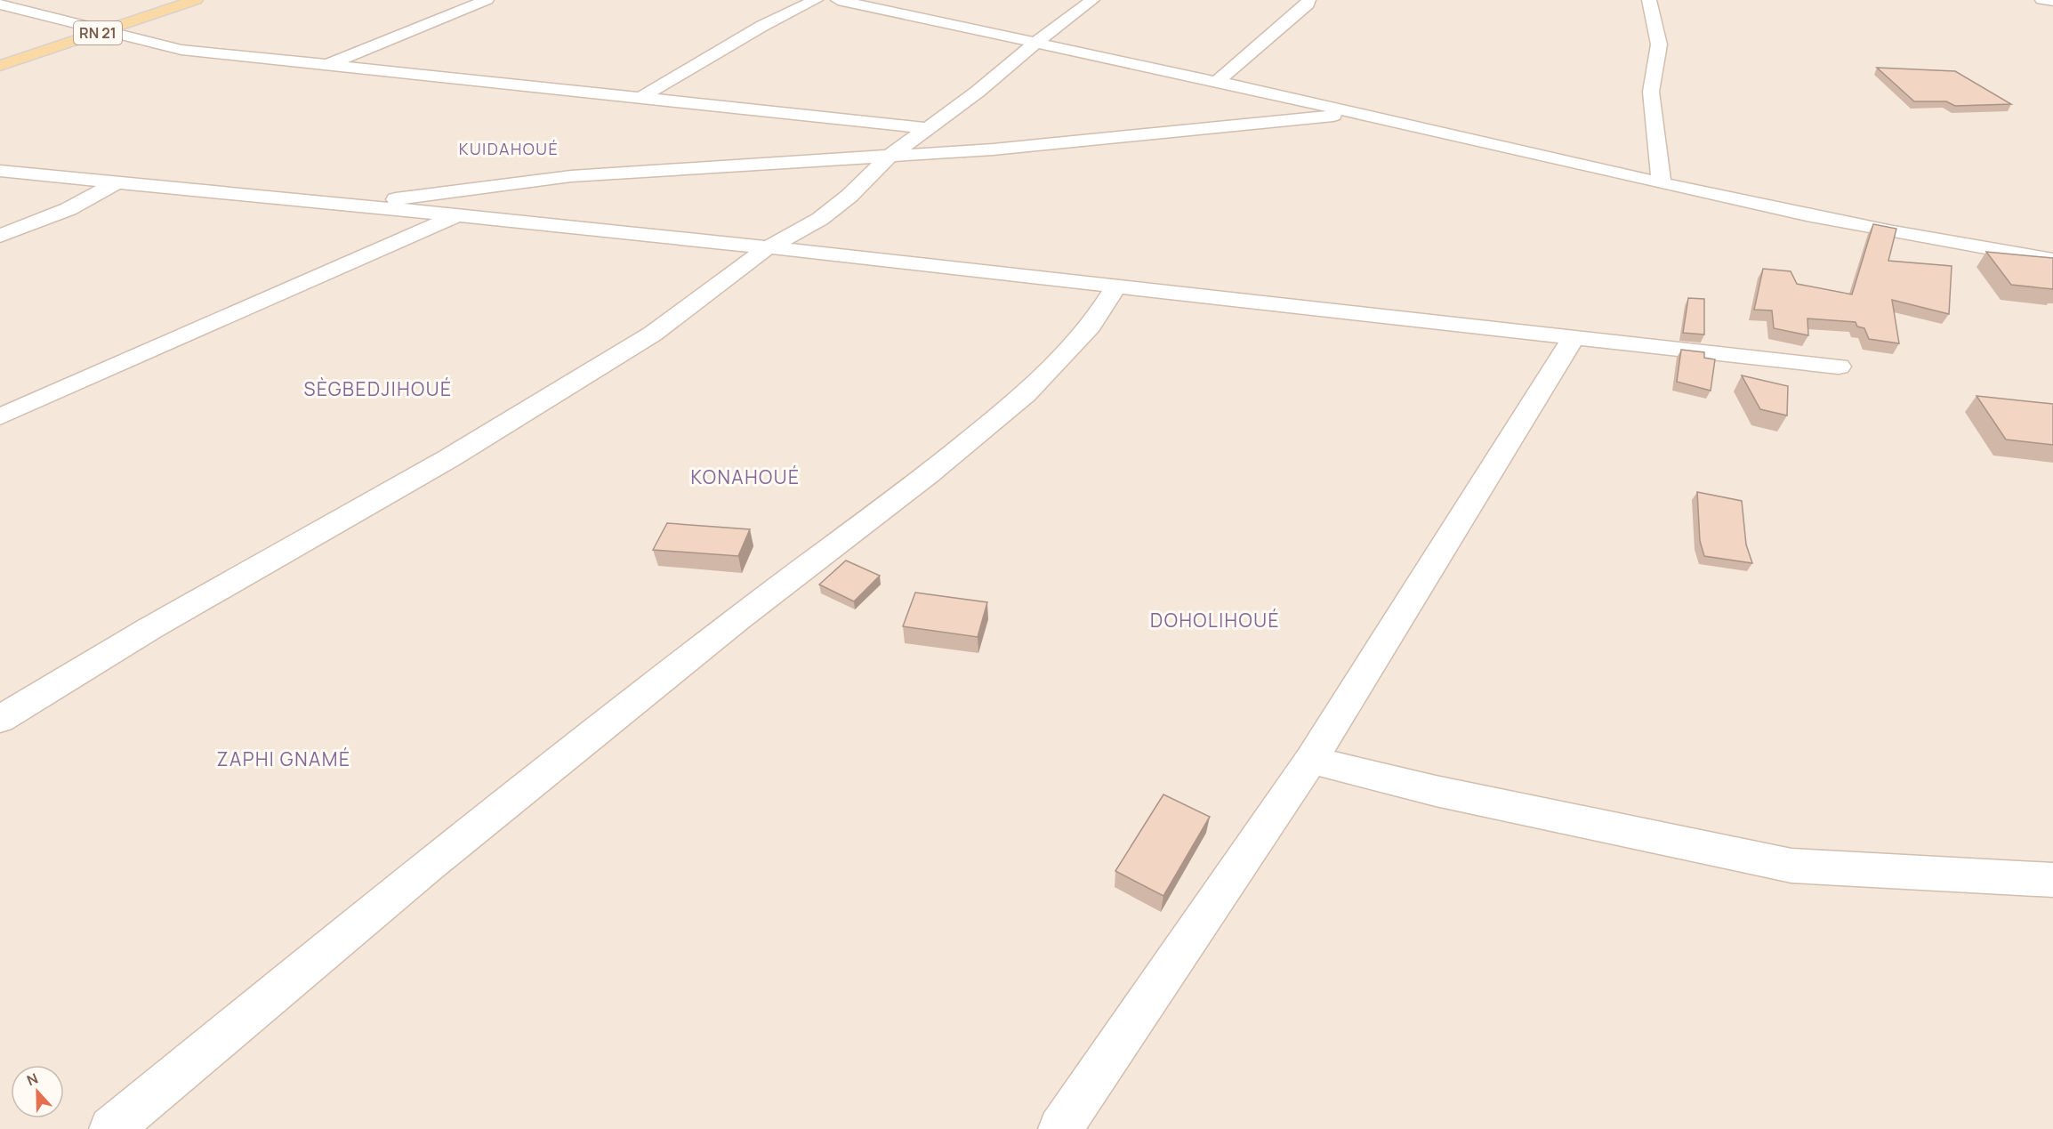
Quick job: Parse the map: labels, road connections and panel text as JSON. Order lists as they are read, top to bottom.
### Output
{
  "streets": {
    "main road": ["RN 21"]
  },
  "districts": [
    "KUIDAHOUÉ",
    "SÈGBEDJIHOUÉ",
    "KONAHOUÉ",
    "DOHOLIHOUÉ",
    "ZAPHI GNAMÉ"
  ],
  "north": "top"
}
